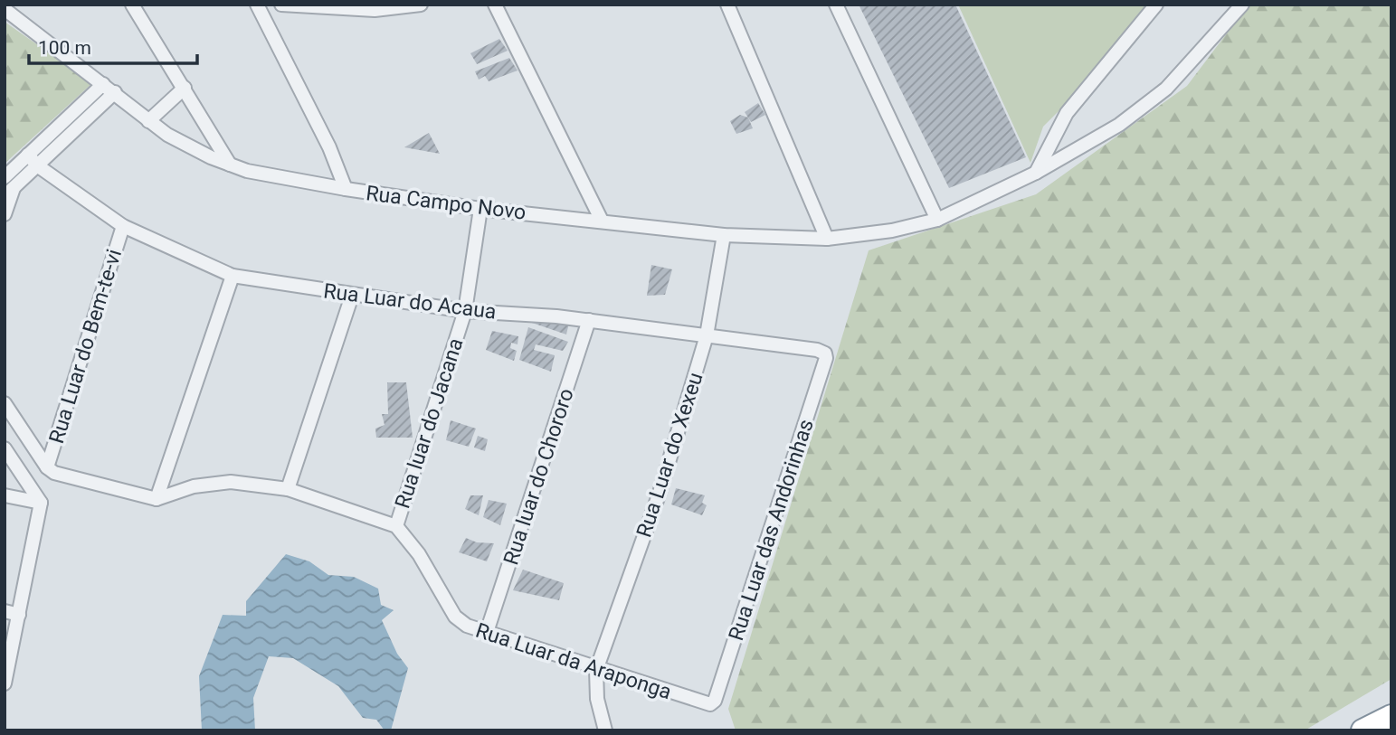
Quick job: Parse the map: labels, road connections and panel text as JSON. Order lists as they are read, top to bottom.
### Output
{
  "streets": {
    "street": [
      "Rua Campo Novo",
      "Rua Luar do Acaua",
      "Rua Luar do Bem-te-vi",
      "Rua luar do Jacana",
      "Rua Luar do Xexeu",
      "Rua luar do Chororo",
      "Rua Luar das Andorinhas",
      "Rua Luar da Araponga"
    ]
  },
  "crossings": [
    ["Rua Campo Novo", "Rua luar do Jacana"],
    ["Rua Campo Novo", "Rua Luar do Xexeu"],
    ["Rua Luar do Acaua", "Rua Luar do Bem-te-vi"],
    ["Rua Luar do Acaua", "Rua luar do Jacana"],
    ["Rua Luar do Acaua", "Rua Luar do Xexeu"],
    ["Rua Luar do Acaua", "Rua luar do Chororo"],
    ["Rua Luar do Acaua", "Rua Luar das Andorinhas"],
    ["Rua luar do Jacana", "Rua Luar da Araponga"],
    ["Rua Luar do Xexeu", "Rua Luar da Araponga"],
    ["Rua luar do Chororo", "Rua Luar da Araponga"],
    ["Rua Luar das Andorinhas", "Rua Luar da Araponga"]
  ],
  "scale_bar": "100 m"
}
